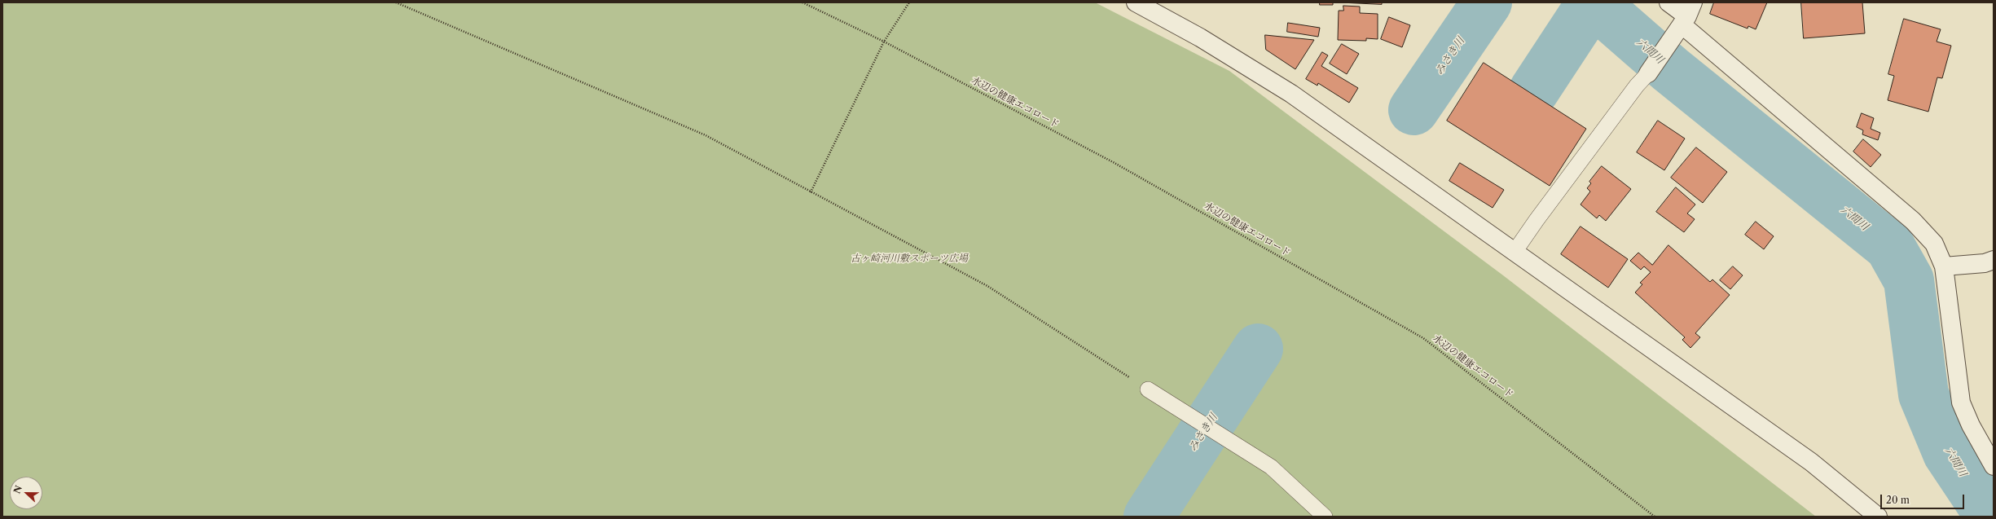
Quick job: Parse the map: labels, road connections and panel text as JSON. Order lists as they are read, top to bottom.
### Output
{
  "streets": {
    "path": ["水辺の健康エコロード"]
  },
  "water": ["六間川", "みさき川"],
  "parks": ["古ヶ崎河川敷スポーツ広場"],
  "scale_bar": "20 m",
  "north": "left"
}
